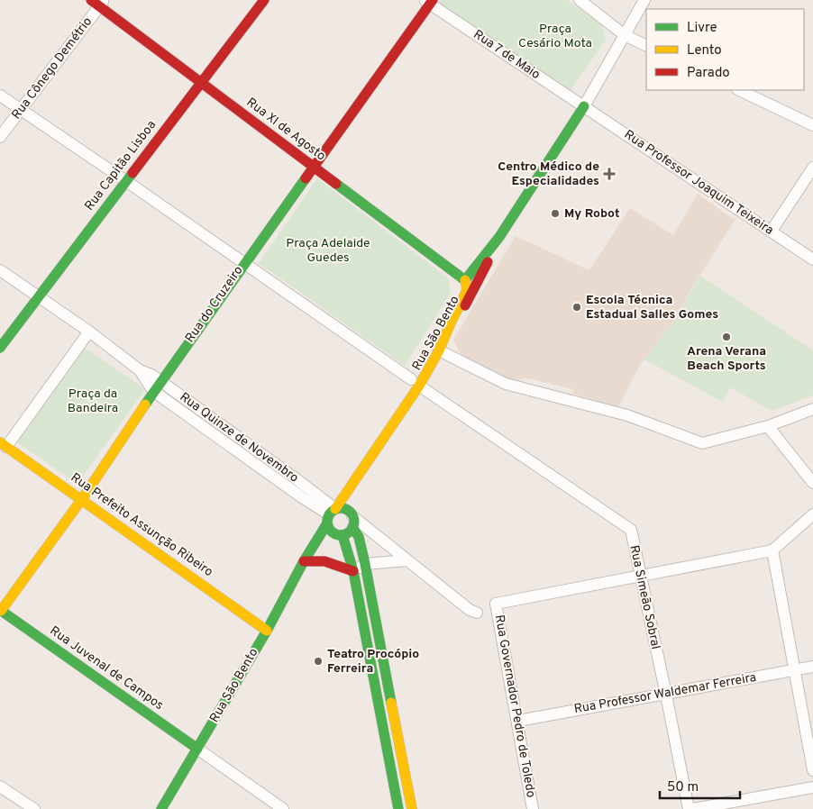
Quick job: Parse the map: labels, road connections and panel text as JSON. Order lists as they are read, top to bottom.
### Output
{
  "streets": {
    "main road": [
      "Rua XI de Agosto",
      "Rua Capitão Lisboa",
      "Rua do Cruzeiro",
      "Rua São Bento",
      "Rua Prefeito Assunção Ribeiro",
      "Rua Juvenal de Campos"
    ],
    "street": [
      "Rua 7 de Maio",
      "Rua Cônego Demétrio",
      "Rua Professor Joaquim Teixeira",
      "Rua Quinze de Novembro",
      "Rua Simeão Sobral",
      "Rua Professor Waldemar Ferreira",
      "Rua Governador Pedro de Toledo"
    ]
  },
  "crossings": [
    ["Rua 7 de Maio", "Rua Professor Joaquim Teixeira"],
    ["Rua 7 de Maio", "Rua do Cruzeiro"],
    ["Rua 7 de Maio", "Rua São Bento"],
    ["Rua Cônego Demétrio", "Rua XI de Agosto"],
    ["Rua XI de Agosto", "Rua Capitão Lisboa"],
    ["Rua XI de Agosto", "Rua do Cruzeiro"],
    ["Rua XI de Agosto", "Rua São Bento"],
    ["Rua Capitão Lisboa", "Rua Quinze de Novembro"],
    ["Rua Professor Joaquim Teixeira", "Rua São Bento"],
    ["Rua do Cruzeiro", "Rua Quinze de Novembro"],
    ["Rua do Cruzeiro", "Rua Prefeito Assunção Ribeiro"],
    ["Rua do Cruzeiro", "Rua Juvenal de Campos"],
    ["Rua São Bento", "Rua Quinze de Novembro"],
    ["Rua São Bento", "Rua Prefeito Assunção Ribeiro"],
    ["Rua São Bento", "Rua Simeão Sobral"],
    ["Rua São Bento", "Rua Juvenal de Campos"],
    ["Rua Simeão Sobral", "Rua Professor Waldemar Ferreira"],
    ["Rua Simeão Sobral", "Rua Governador Pedro de Toledo"],
    ["Rua Professor Waldemar Ferreira", "Rua Governador Pedro de Toledo"]
  ],
  "parks": ["Praça Cesário Mota", "Praça Adelaide Guedes", "Praça da Bandeira"],
  "places": {
    "health": ["Centro Médico de Especialidades"],
    "other": [
      "My Robot",
      "Escola Técnica Estadual Salles Gomes",
      "Arena Verana Beach Sports",
      "Teatro Procópio Ferreira"
    ]
  },
  "legend": ["Livre", "Lento", "Parado"],
  "scale_bar": "50 m"
}
